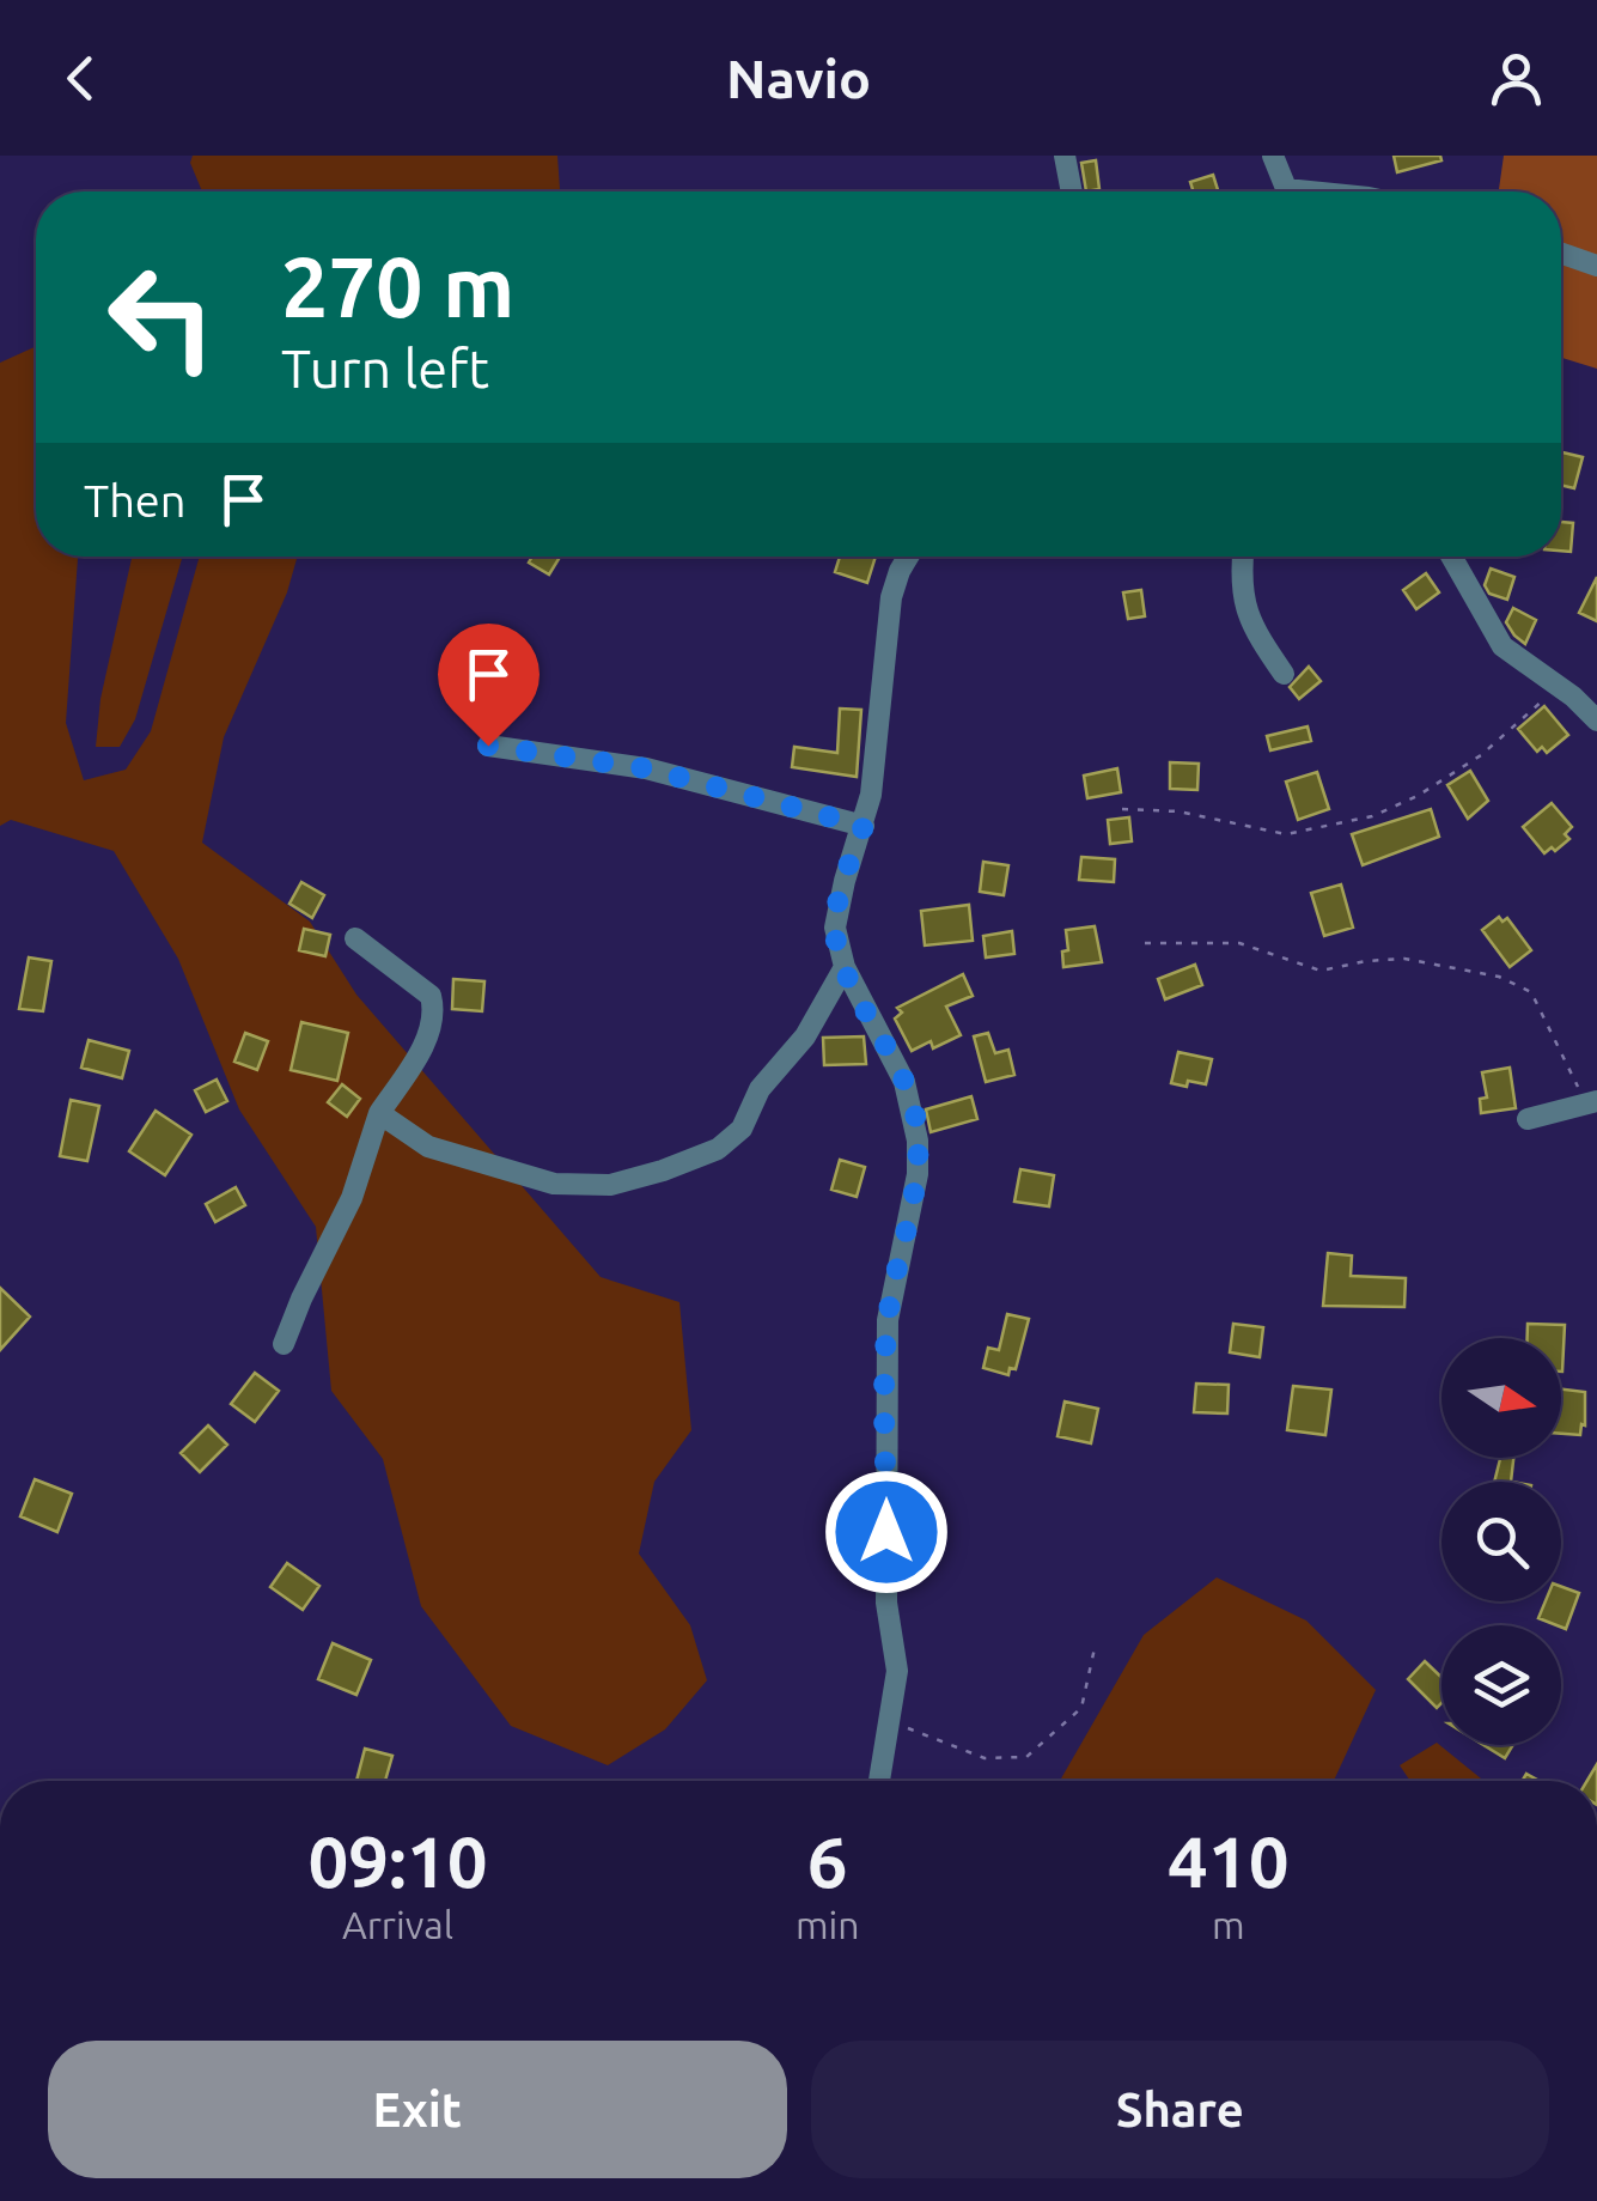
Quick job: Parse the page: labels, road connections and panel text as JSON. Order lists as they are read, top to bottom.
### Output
{
  "north": "right",
  "page": {
    "header": "Navio",
    "turn": ["270 m", "Turn left"],
    "then": "Then",
    "eta": [
      "09:10",
      "Arrival",
      "6",
      "min",
      "410",
      "m"
    ],
    "buttons": ["Exit", "Share"]
  }
}
